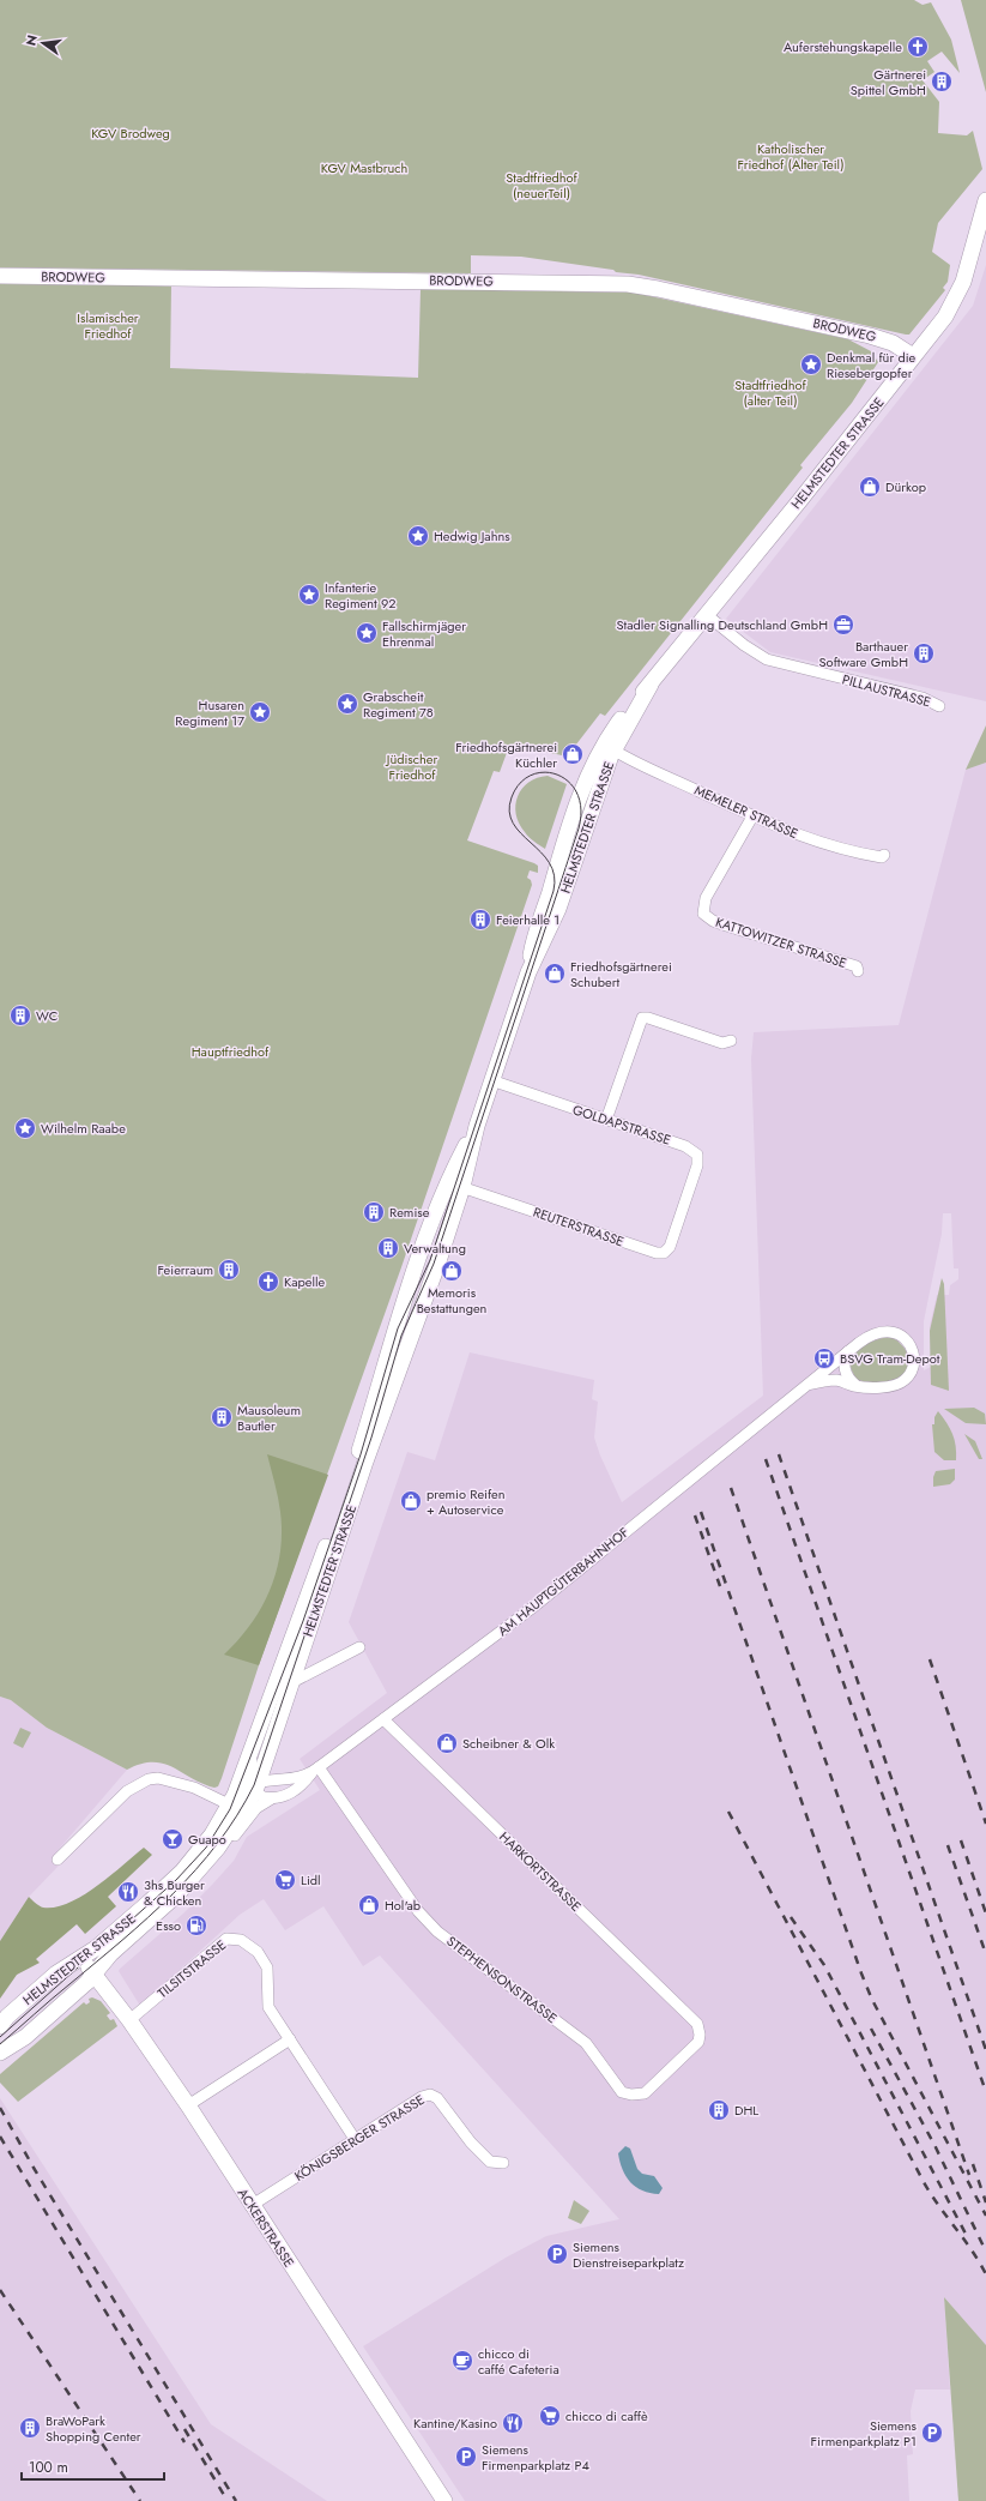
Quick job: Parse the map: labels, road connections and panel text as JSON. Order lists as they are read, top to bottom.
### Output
{
  "streets": {
    "main road": ["BRODWEG", "HELMSTEDTER STRASSE", "ACKERSTRASSE"],
    "street": [
      "PILLAUSTRASSE",
      "MEMELER STRASSE",
      "KATTOWITZER STRASSE",
      "GOLDAPSTRASSE",
      "REUTERSTRASSE",
      "AM HAUPTGÜTERBAHNHOF",
      "HARKORTSTRASSE",
      "TILSITSTRASSE",
      "STEPHENSONSTRASSE",
      "KÖNIGSBERGER STRASSE"
    ]
  },
  "crossings": [
    ["BRODWEG", "HELMSTEDTER STRASSE"],
    ["HELMSTEDTER STRASSE", "PILLAUSTRASSE"],
    ["HELMSTEDTER STRASSE", "MEMELER STRASSE"],
    ["HELMSTEDTER STRASSE", "GOLDAPSTRASSE"],
    ["HELMSTEDTER STRASSE", "REUTERSTRASSE"],
    ["HELMSTEDTER STRASSE", "AM HAUPTGÜTERBAHNHOF"],
    ["HELMSTEDTER STRASSE", "ACKERSTRASSE"],
    ["MEMELER STRASSE", "KATTOWITZER STRASSE"],
    ["GOLDAPSTRASSE", "REUTERSTRASSE"],
    ["AM HAUPTGÜTERBAHNHOF", "HARKORTSTRASSE"],
    ["AM HAUPTGÜTERBAHNHOF", "STEPHENSONSTRASSE"],
    ["HARKORTSTRASSE", "STEPHENSONSTRASSE"],
    ["TILSITSTRASSE", "ACKERSTRASSE"],
    ["KÖNIGSBERGER STRASSE", "ACKERSTRASSE"]
  ],
  "parks": [
    "KGV Brodweg",
    "Katholischer Friedhof (Alter Teil)",
    "KGV Mastbruch",
    "Stadtfriedhof (neuerTeil)",
    "Islamischer Friedhof",
    "Stadtfriedhof (alter Teil)",
    "Jüdischer Friedhof",
    "Hauptfriedhof"
  ],
  "places": {
    "church": ["Auferstehungskapelle", "Kapelle"],
    "building": [
      "Gärtnerei Spittel GmbH",
      "Barthauer Software GmbH",
      "Feierhalle 1",
      "WC",
      "Remise",
      "Verwaltung",
      "Feierraum",
      "Mausoleum Bautler",
      "DHL",
      "BraWoPark Shopping Center"
    ],
    "place": [
      "Denkmal für die Riesebergopfer",
      "Hedwig Jahns",
      "Infanterie Regiment 92",
      "Fallschirmjäger Ehrenmal",
      "Grabscheit Regiment 78",
      "Husaren Regiment 17",
      "Wilhelm Raabe"
    ],
    "shop": [
      "Dürkop",
      "Friedhofsgärtnerei Küchler",
      "Friedhofsgärtnerei Schubert",
      "Memoris Bestattungen",
      "premio Reifen + Autoservice",
      "Scheibner & Olk",
      "Hol'ab"
    ],
    "office": ["Stadler Signalling Deutschland GmbH"],
    "bus stop": ["BSVG Tram-Depot"],
    "bar": ["Guapo"],
    "supermarket": ["Lidl", "chicco di caffè"],
    "restaurant": ["3hs Burger & Chicken", "Kantine/Kasino"],
    "fuel station": ["Esso"],
    "parking": ["Siemens Dienstreiseparkplatz", "Siemens Firmenparkplatz P1", "Siemens Firmenparkplatz P4"],
    "cafe": ["chicco di caffé Cafeteria"]
  },
  "scale_bar": "100 m",
  "north": "left"
}
